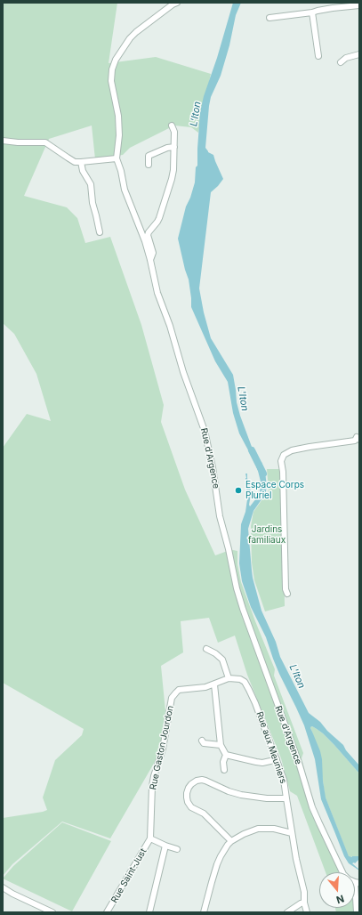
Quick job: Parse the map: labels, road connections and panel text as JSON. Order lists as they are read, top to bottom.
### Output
{
  "streets": {
    "street": [
      "Rue d'Argence",
      "Rue Gaston Jourdon",
      "Rue aux Meuniers",
      "Rue Saint-Just"
    ]
  },
  "crossings": [
    ["Rue Gaston Jourdon", "Rue aux Meuniers"],
    ["Rue Gaston Jourdon", "Rue Saint-Just"]
  ],
  "water": ["L'Iton"],
  "parks": ["Jardins familiaux"],
  "places": ["Espace Corps Pluriel"],
  "north": "bottom"
}
